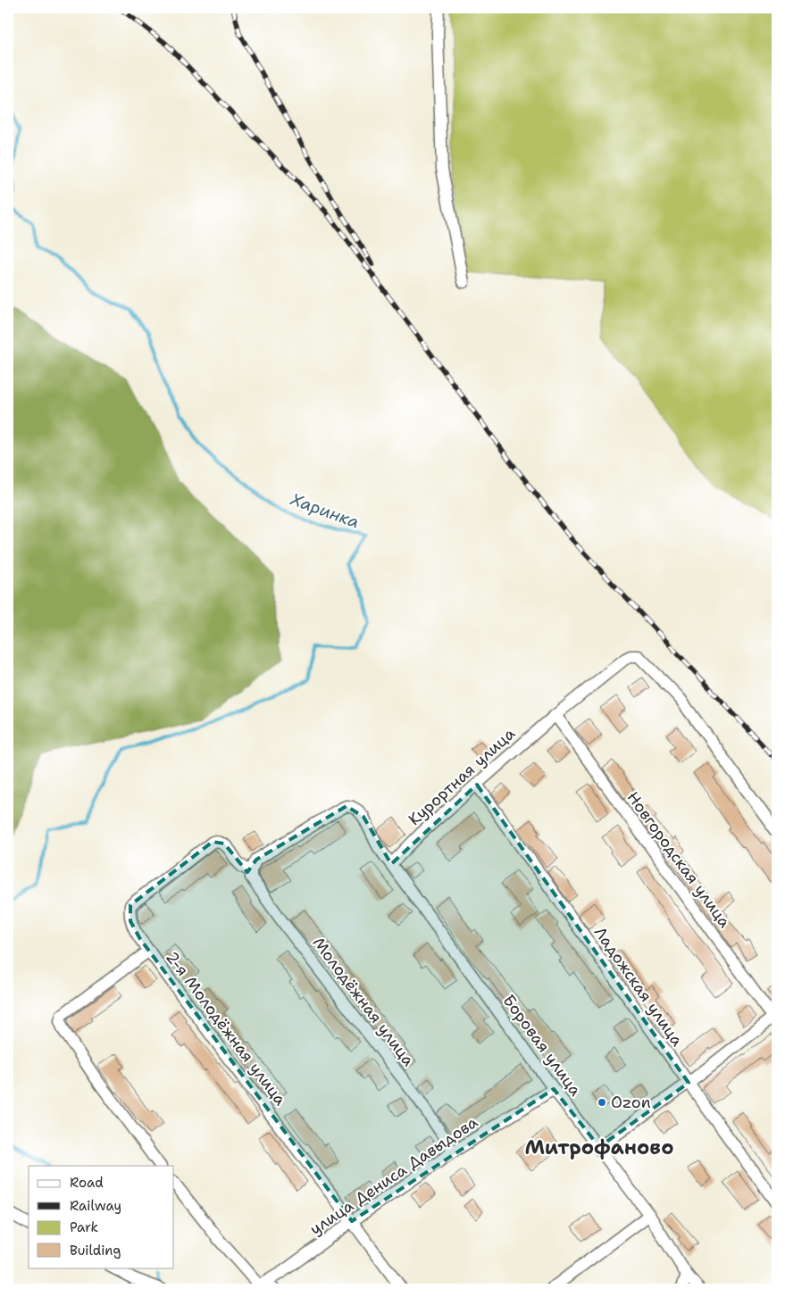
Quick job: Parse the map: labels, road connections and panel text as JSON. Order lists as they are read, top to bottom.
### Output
{
  "streets": {
    "street": [
      "Курортная улица",
      "Новгородская улица",
      "Ладожская улица",
      "Молодёжная улица",
      "2-я Молодёжная улица",
      "Боровая улица",
      "улица Дениса Давыдова"
    ]
  },
  "crossings": [
    ["Курортная улица", "Новгородская улица"],
    ["Курортная улица", "Ладожская улица"],
    ["Курортная улица", "Боровая улица"],
    ["Молодёжная улица", "2-я Молодёжная улица"],
    ["Молодёжная улица", "Боровая улица"],
    ["Молодёжная улица", "улица Дениса Давыдова"],
    ["2-я Молодёжная улица", "Боровая улица"],
    ["2-я Молодёжная улица", "улица Дениса Давыдова"],
    ["Боровая улица", "улица Дениса Давыдова"]
  ],
  "districts": ["Митрофаново"],
  "water": ["Харинка"],
  "places": ["Ozon"],
  "legend": [
    "Road",
    "Railway",
    "Park",
    "Building"
  ]
}
